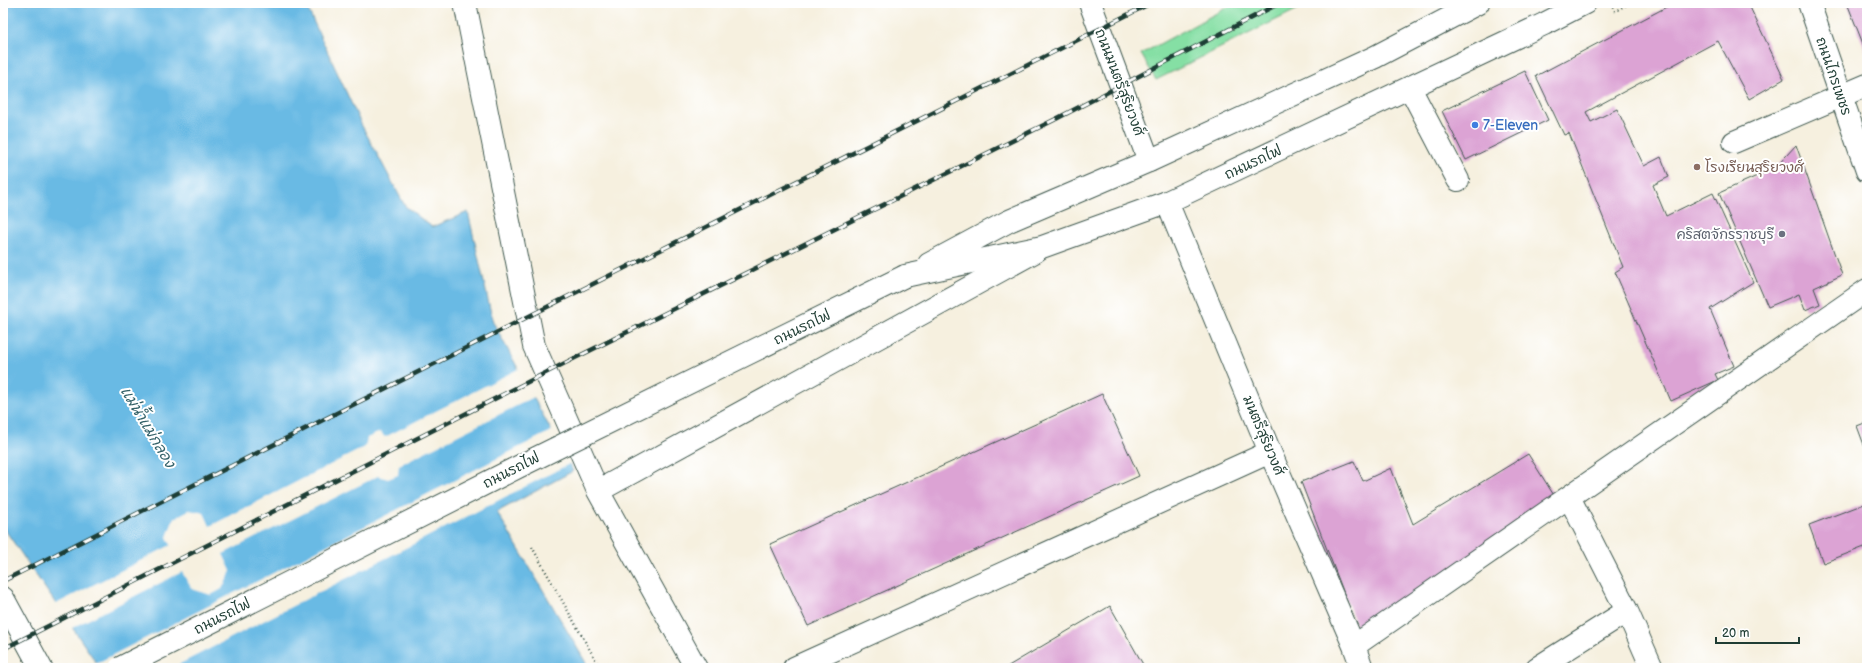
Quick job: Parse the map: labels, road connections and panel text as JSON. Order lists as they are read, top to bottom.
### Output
{
  "streets": {
    "street": [
      "ถนนไกรเพชร",
      "ถนนมนตรีสุริยวงศ์",
      "ถนนรถไฟ",
      "มนตรีสุริยวงศ์"
    ]
  },
  "crossings": [
    ["ถนนมนตรีสุริยวงศ์", "ถนนรถไฟ"],
    ["ถนนรถไฟ", "มนตรีสุริยวงศ์"]
  ],
  "water": ["แม่น้ำแม่กลอง"],
  "places": ["7-Eleven", "โรงเรียนสุริยวงศ์", "คริสตจักรราชบุรี"],
  "scale_bar": "20 m"
}
